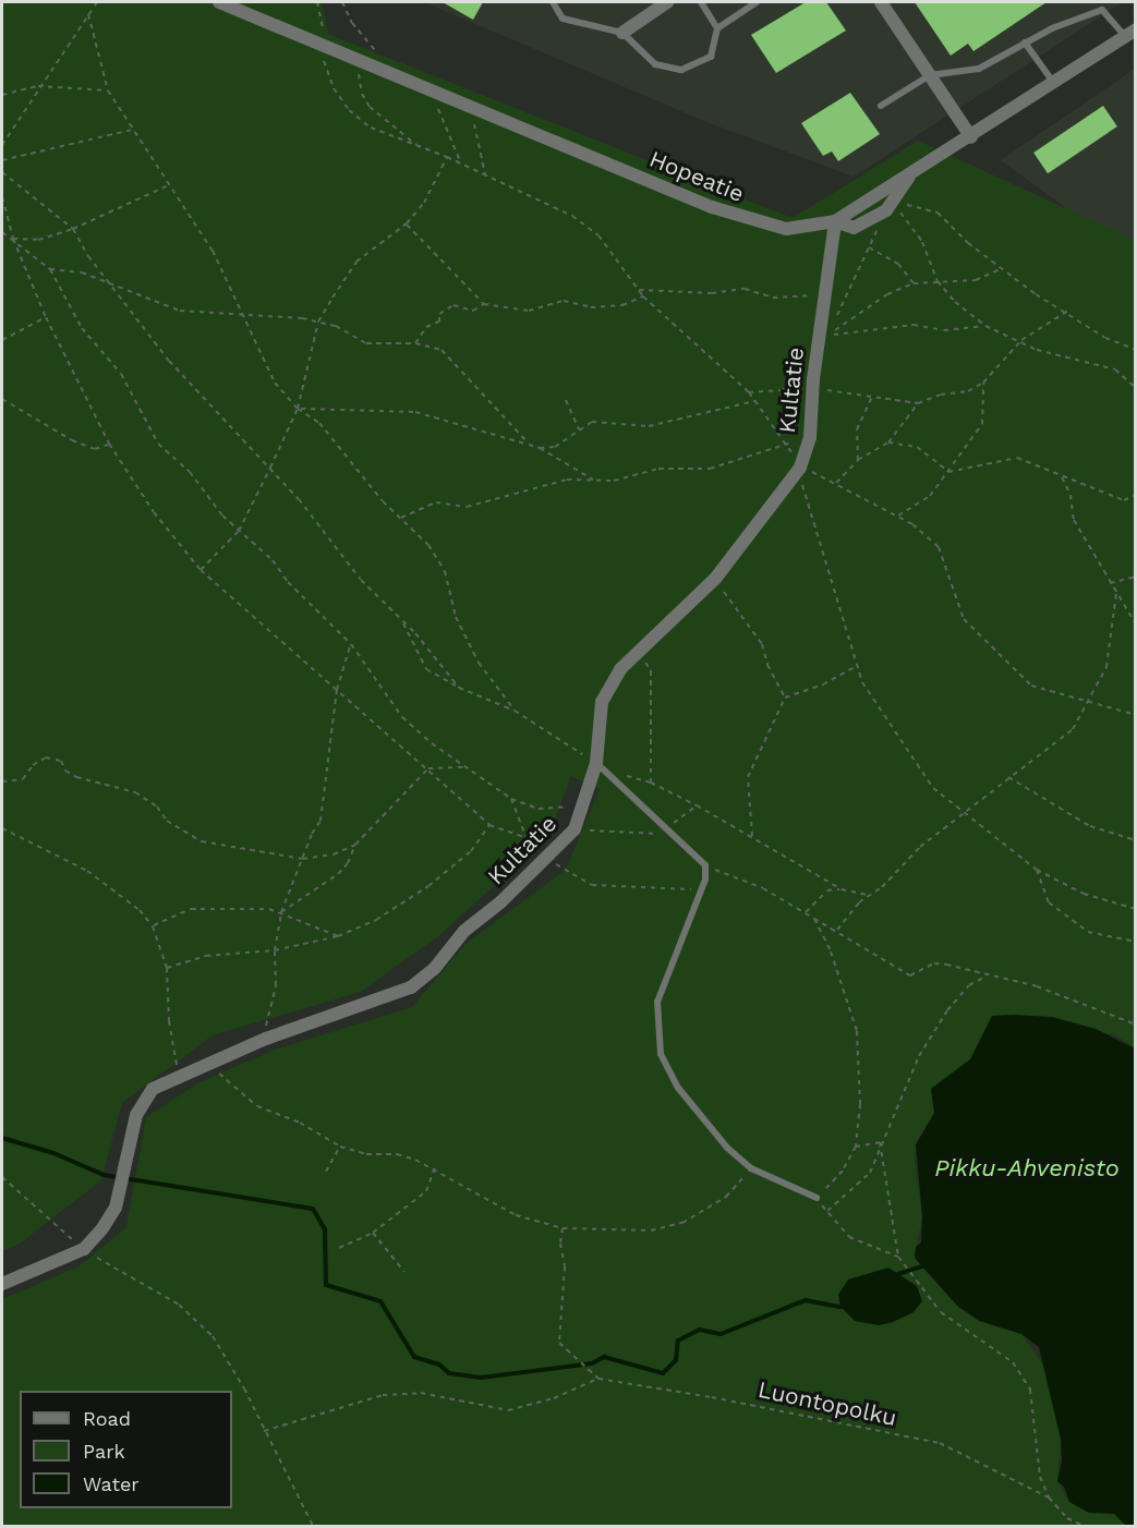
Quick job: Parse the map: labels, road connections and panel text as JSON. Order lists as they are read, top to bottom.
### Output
{
  "streets": {
    "street": ["Hopeatie", "Kultatie"],
    "path": ["Luontopolku"]
  },
  "crossings": [
    ["Hopeatie", "Kultatie"]
  ],
  "water": ["Pikku-Ahvenisto"],
  "legend": ["Road", "Park", "Water"]
}
